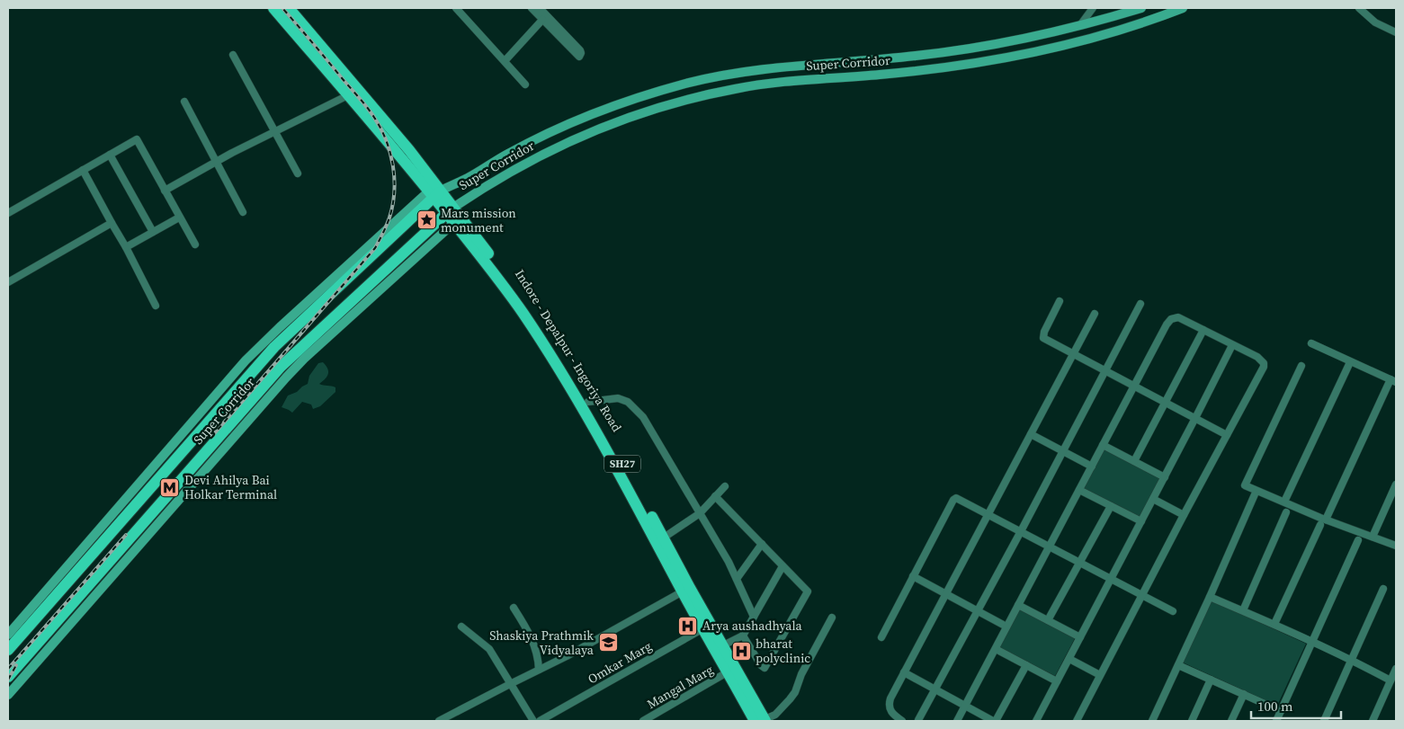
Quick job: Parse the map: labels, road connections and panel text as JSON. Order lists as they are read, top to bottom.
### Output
{
  "streets": {
    "main road": ["Super Corridor", "Indore - Depalpur - Ingoriya Road", "SH27"],
    "street": ["Omkar Marg", "Mangal Marg"]
  },
  "crossings": [
    ["Super Corridor", "Indore - Depalpur - Ingoriya Road"],
    ["Indore - Depalpur - Ingoriya Road", "Omkar Marg"],
    ["Indore - Depalpur - Ingoriya Road", "Mangal Marg"]
  ],
  "places": {
    "place": ["Mars mission monument"],
    "metro station": ["Devi Ahilya Bai Holkar Terminal"],
    "hospital": ["Arya aushadhyala", "bharat polyclinic"],
    "school or university": ["Shaskiya Prathmik Vidyalaya"]
  },
  "scale_bar": "100 m"
}
